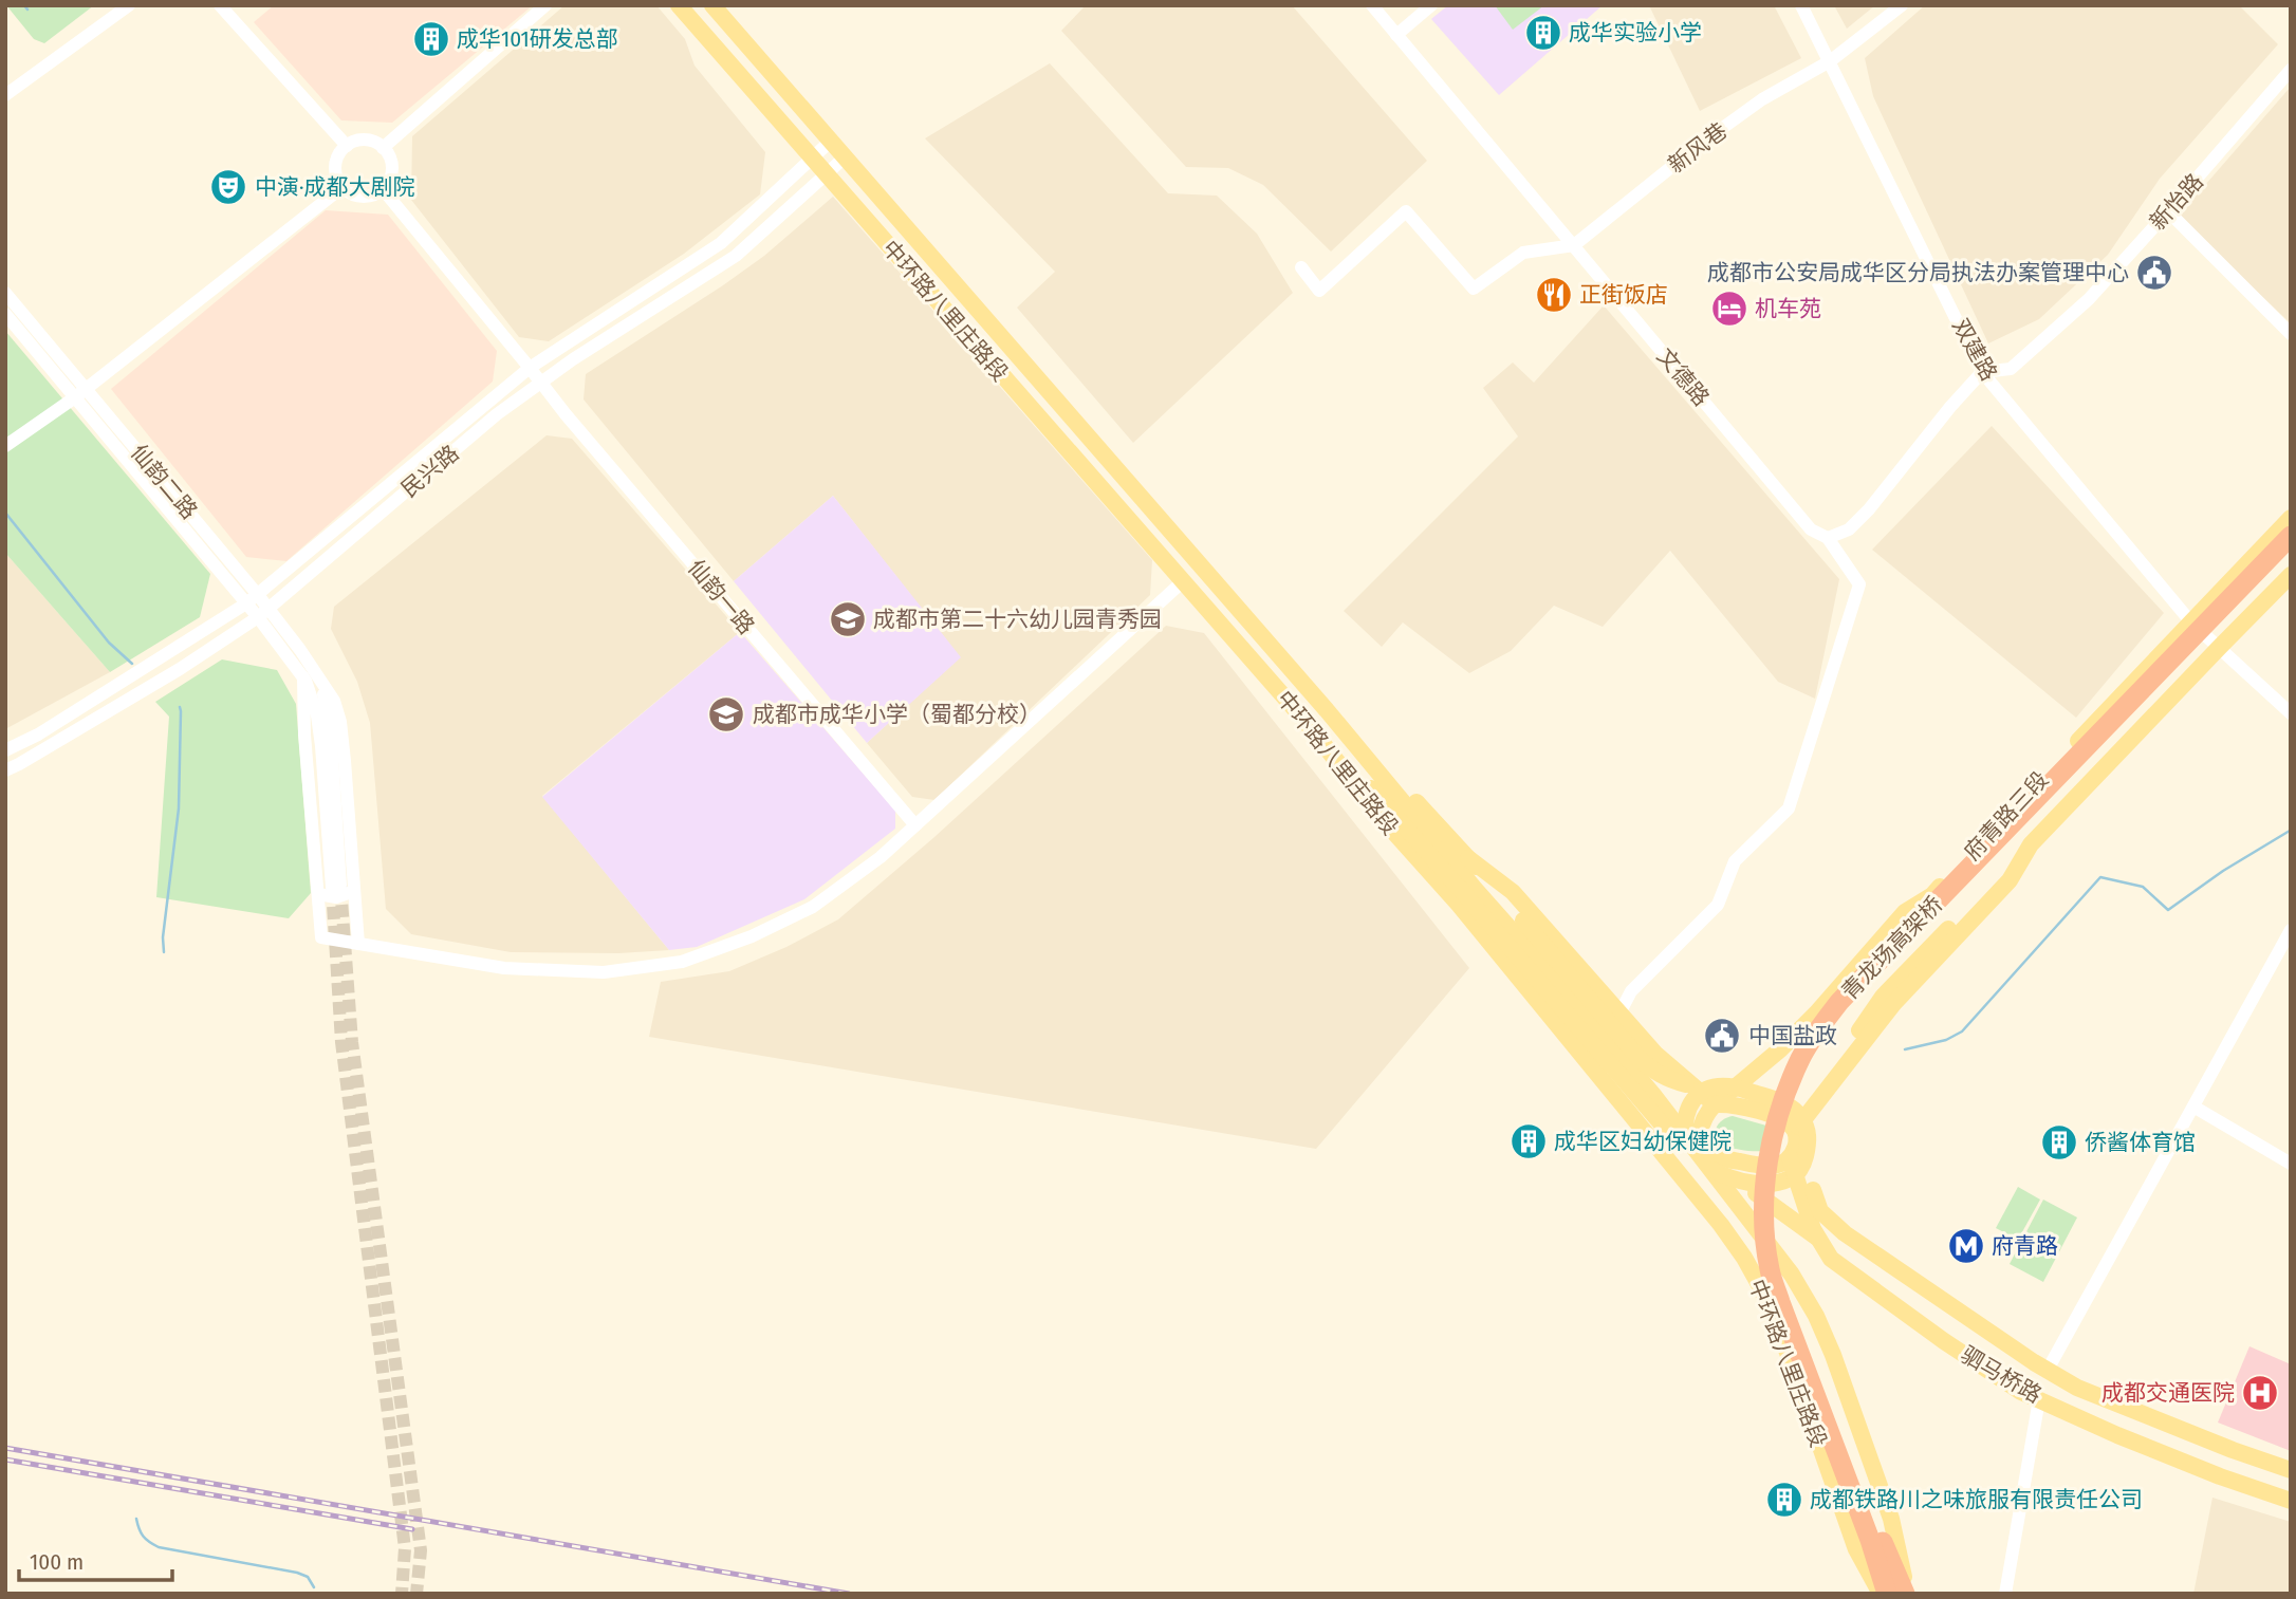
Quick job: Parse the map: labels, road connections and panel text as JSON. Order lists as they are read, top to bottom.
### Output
{
  "streets": {
    "highway": ["青龙场高架桥"],
    "main road": ["中环路八里庄路段", "府青路三段", "驷马桥路"],
    "street": [
      "新风巷",
      "新怡路",
      "双建路",
      "文德路",
      "民兴路",
      "仙韵二路",
      "仙韵一路"
    ]
  },
  "crossings": [
    ["新风巷", "双建路"],
    ["新风巷", "文德路"],
    ["新怡路", "双建路"],
    ["中环路八里庄路段", "民兴路"],
    ["中环路八里庄路段", "青龙场高架桥"],
    ["双建路", "府青路三段"],
    ["民兴路", "仙韵二路"],
    ["民兴路", "仙韵一路"],
    ["府青路三段", "驷马桥路"]
  ],
  "places": {
    "building": [
      "成华实验小学",
      "成华101研发总部",
      "成华区妇幼保健院",
      "侨酱体育馆",
      "成都铁路川之味旅服有限责任公司"
    ],
    "theatre": ["中演·成都大剧院"],
    "public building": ["成都市公安局成华区分局执法办案管理中心", "中国盐政"],
    "restaurant": ["正街饭店"],
    "hotel": ["机车苑"],
    "school or university": ["成都市第二十六幼儿园青秀园", "成都市成华小学（蜀都分校）"],
    "metro station": ["府青路"],
    "hospital": ["成都交通医院"]
  },
  "scale_bar": "100 m"
}
